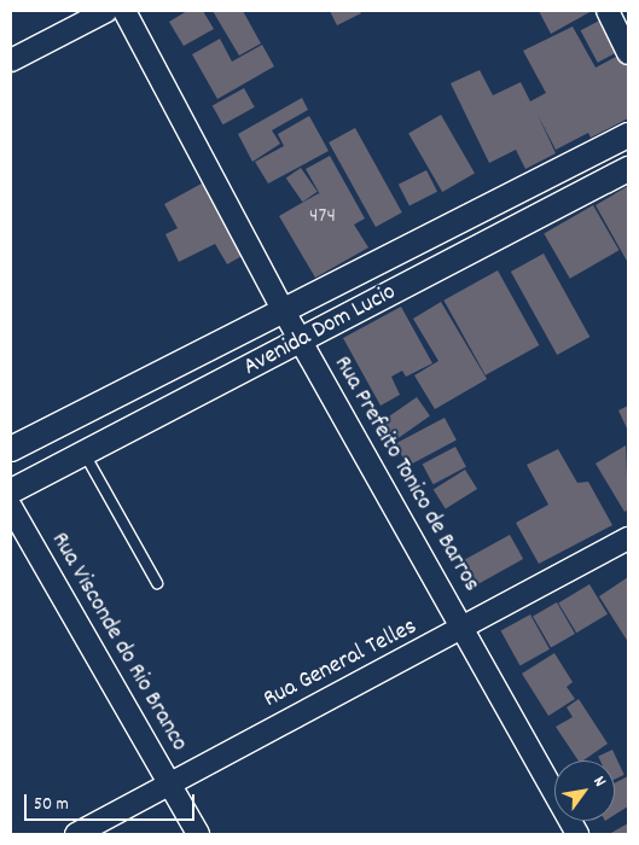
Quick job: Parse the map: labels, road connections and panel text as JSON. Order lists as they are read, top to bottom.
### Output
{
  "streets": {
    "main road": ["Avenida Dom Lucio"],
    "street": ["Rua Prefeito Tonico de Barros", "Rua Visconde do Rio Branco", "Rua General Telles"]
  },
  "crossings": [
    ["Avenida Dom Lucio", "Rua Prefeito Tonico de Barros"],
    ["Rua Prefeito Tonico de Barros", "Rua General Telles"],
    ["Rua Visconde do Rio Branco", "Rua General Telles"]
  ],
  "house_numbers": ["474"],
  "scale_bar": "50 m",
  "north": "top right"
}
